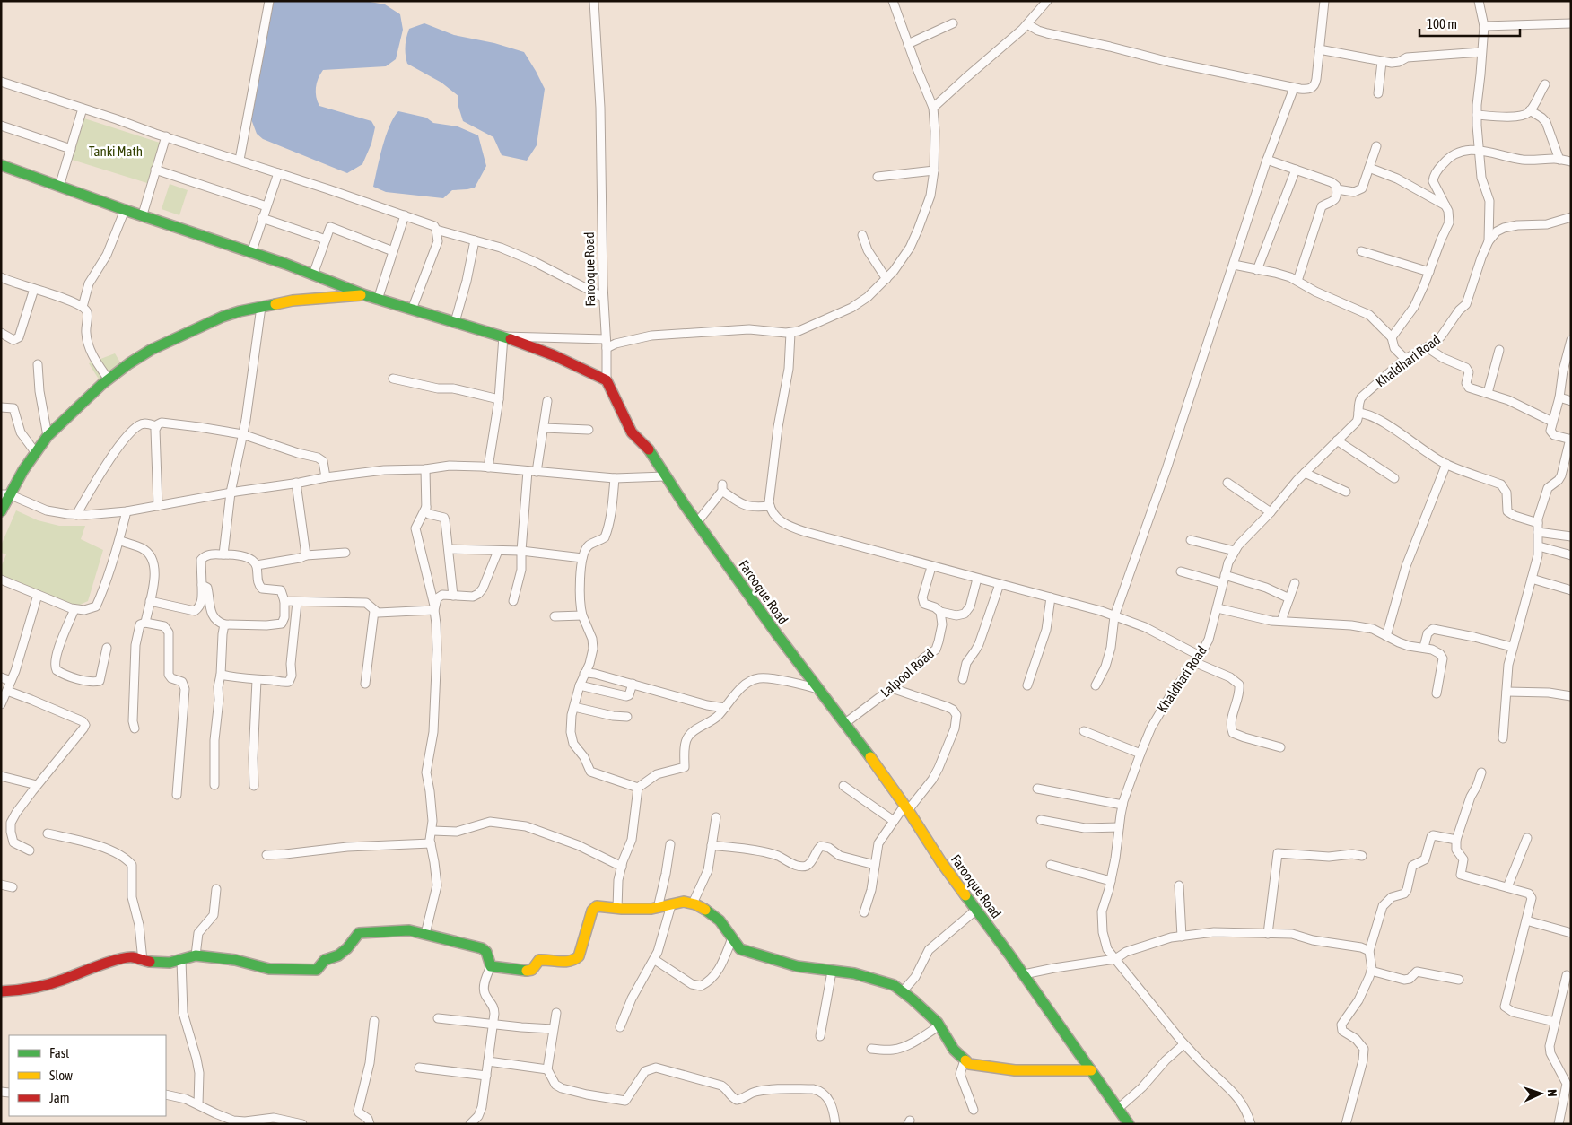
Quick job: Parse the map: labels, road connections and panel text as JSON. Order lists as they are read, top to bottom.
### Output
{
  "streets": {
    "street": ["Farooque Road", "Khaldhari Road", "Lalpool Road"]
  },
  "crossings": [
    ["Farooque Road", "Lalpool Road"]
  ],
  "parks": ["Tanki Math"],
  "legend": ["Fast", "Slow", "Jam"],
  "scale_bar": "100 m",
  "north": "right"
}
